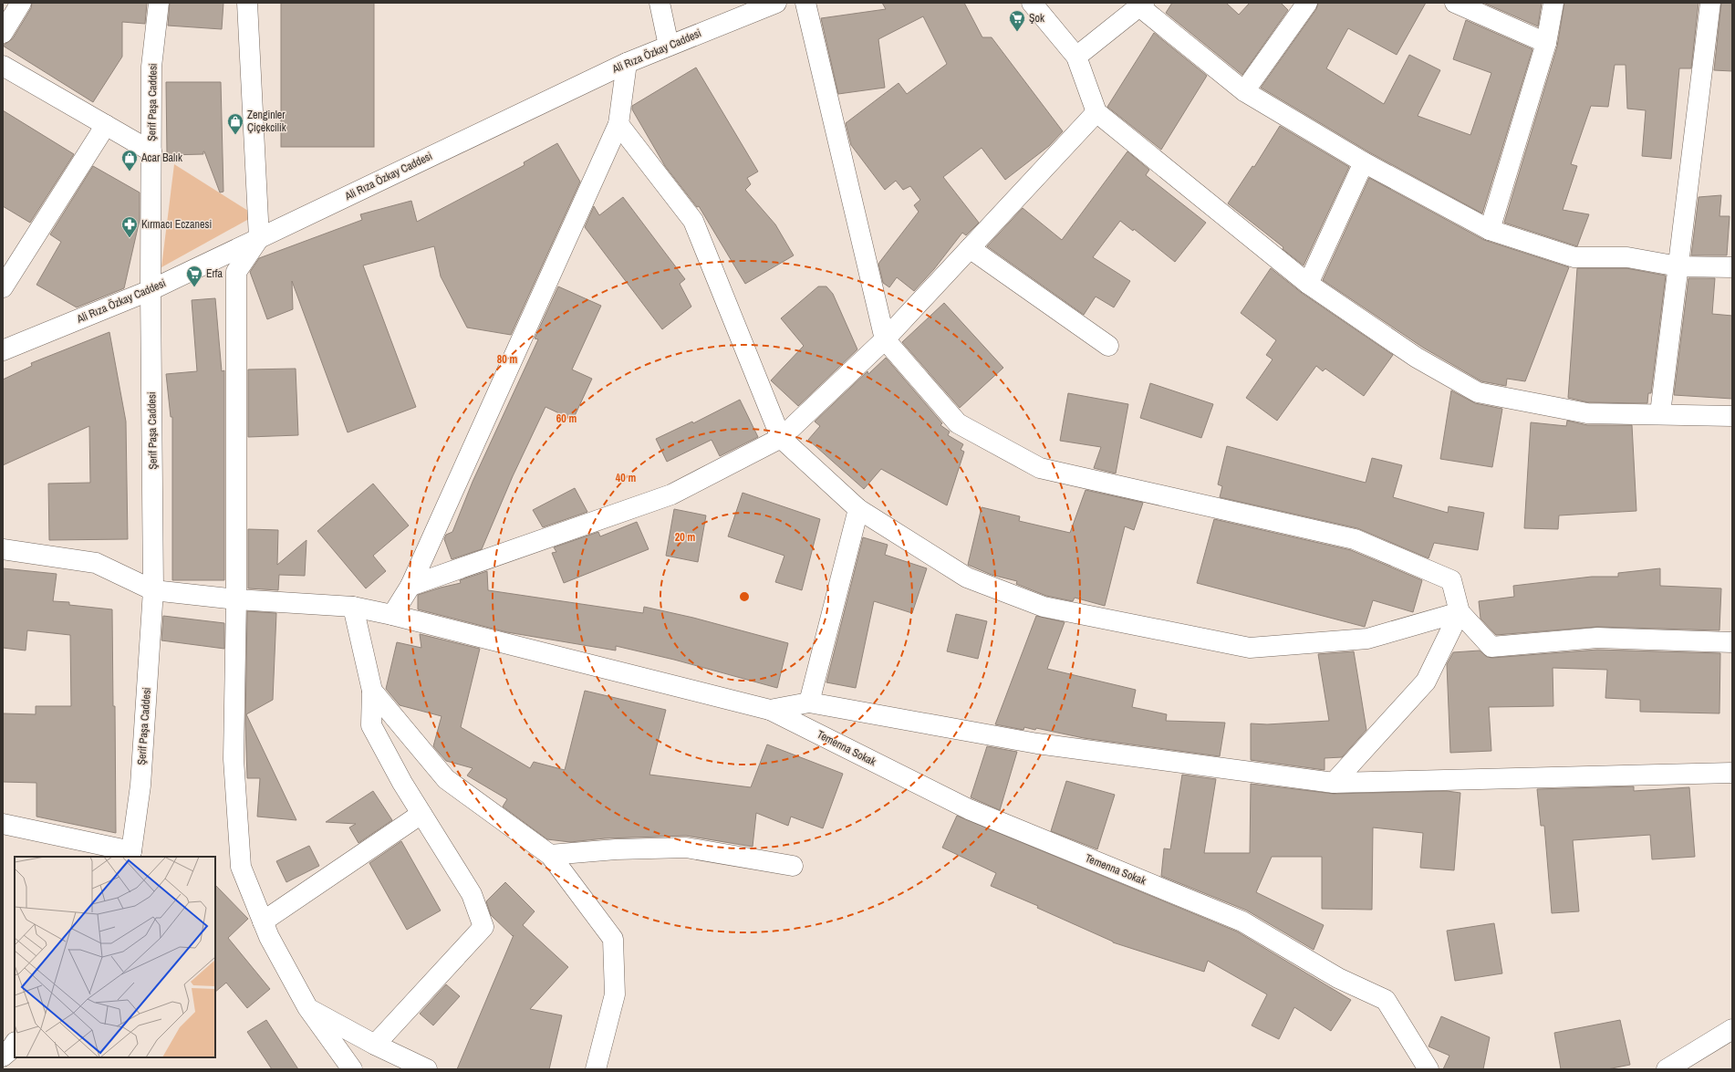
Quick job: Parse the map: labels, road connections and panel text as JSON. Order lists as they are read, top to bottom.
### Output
{
  "streets": {
    "street": ["Ali Rıza Özkay Caddesi", "Şerif Paşa Caddesi", "Temenna Sokak"]
  },
  "crossings": [
    ["Ali Rıza Özkay Caddesi", "Şerif Paşa Caddesi"]
  ],
  "places": {
    "supermarket": ["Şok", "Erfa"],
    "shop": ["Zenginler Çiçekcilik", "Acar Balık"],
    "pharmacy": ["Kırmacı Eczanesi"]
  },
  "rings": [
    "80 m",
    "60 m",
    "40 m",
    "20 m"
  ]
}
